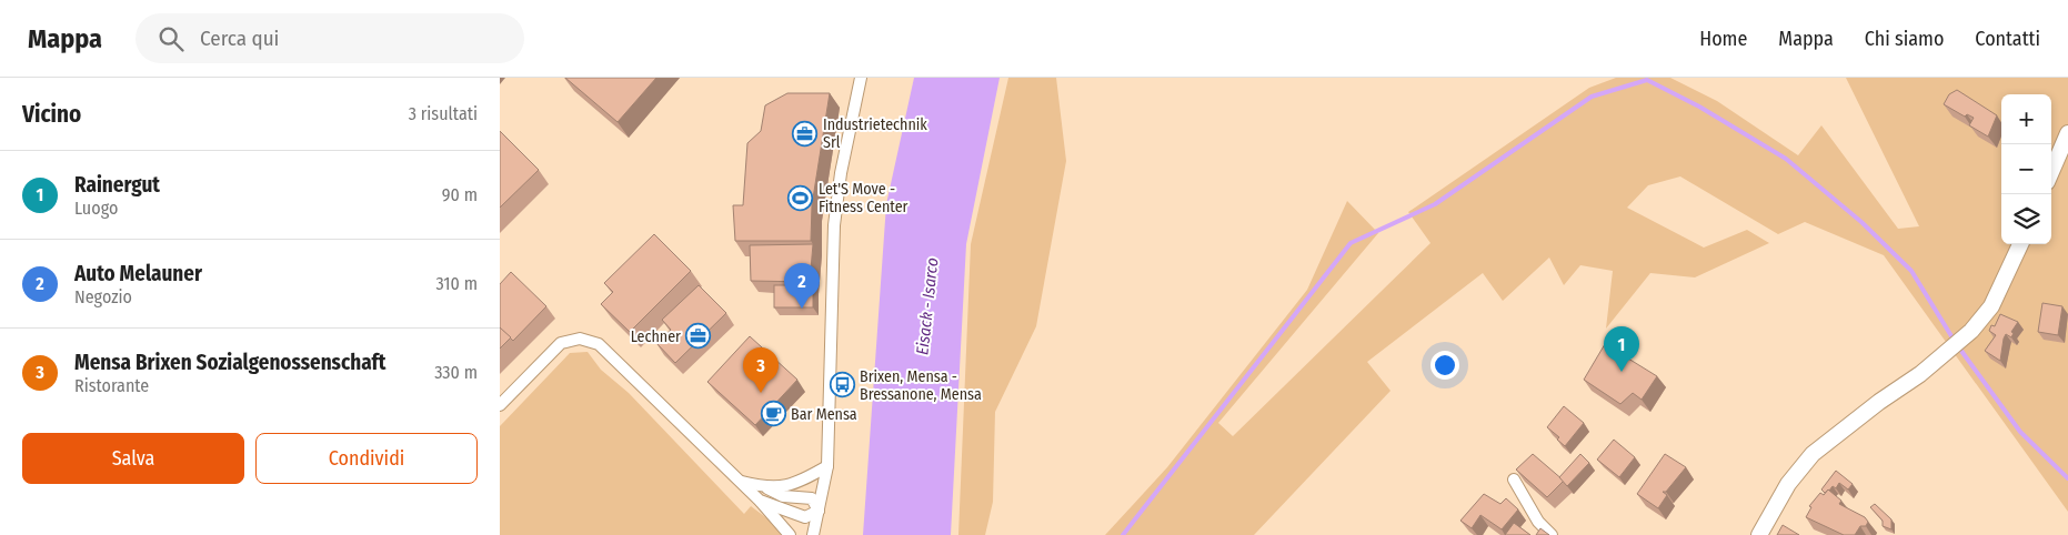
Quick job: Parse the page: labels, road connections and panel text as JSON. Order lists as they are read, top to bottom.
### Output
{
  "water": ["Eisack - Isarco"],
  "places": {
    "office": ["Industrietechnik Srl", "Lechner"],
    "sports": ["Let'S Move - Fitness Center"],
    "bus stop": ["Brixen, Mensa - Bressanone, Mensa"],
    "cafe": ["Bar Mensa"]
  },
  "page": {
    "header": "Mappa",
    "search": "Cerca qui",
    "nav": [
      "Home",
      "Mappa",
      "Chi siamo",
      "Contatti"
    ],
    "heading": ["Vicino", "3 risultati"],
    "map_buttons": ["+", "−"],
    "list": [
      {
        "mark": "1",
        "name": "Rainergut",
        "note": "Luogo",
        "value": "90 m"
      },
      {
        "mark": "2",
        "name": "Auto Melauner",
        "note": "Negozio",
        "value": "310 m"
      },
      {
        "mark": "3",
        "name": "Mensa Brixen Sozialgenossenschaft",
        "note": "Ristorante",
        "value": "330 m"
      }
    ],
    "pins": ["2", "1", "3"],
    "buttons": ["Salva", "Condividi"]
  }
}
